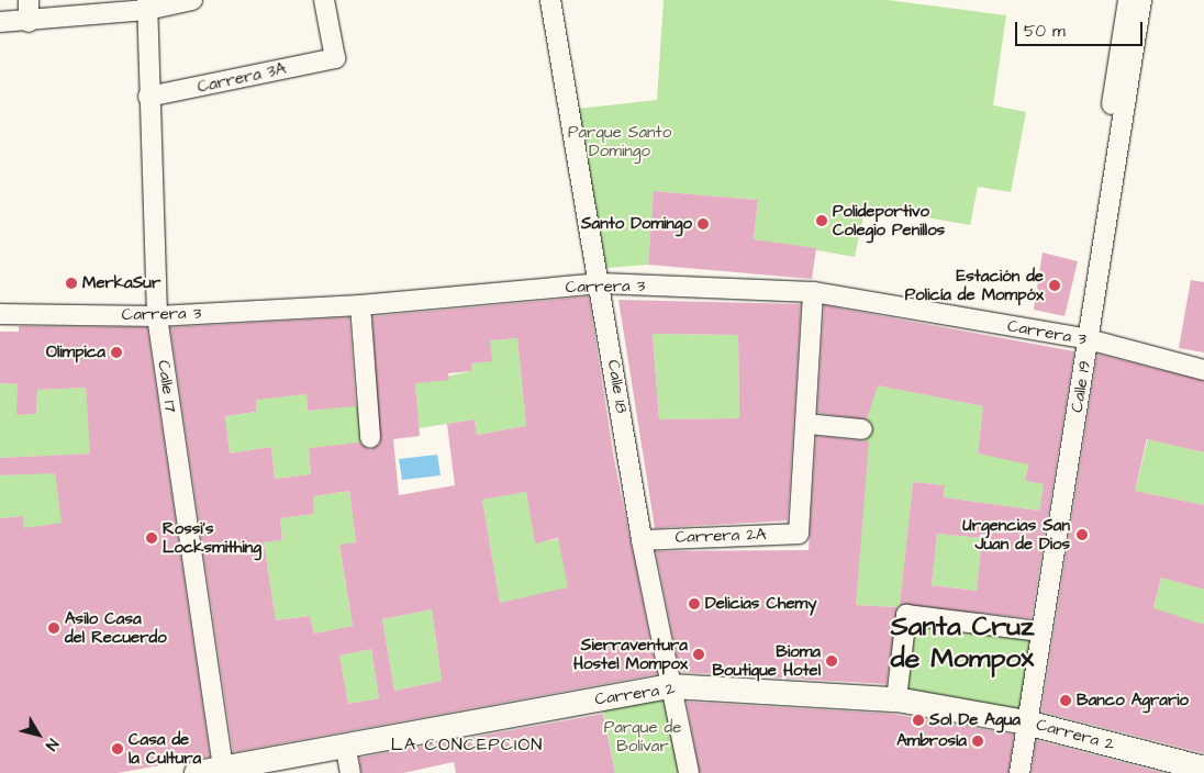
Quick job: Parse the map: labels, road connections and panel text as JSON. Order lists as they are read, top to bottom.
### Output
{
  "streets": {
    "main road": ["Carrera 2"],
    "street": [
      "Carrera 3A",
      "Carrera 3",
      "Calle 17",
      "Calle 18",
      "Calle 19",
      "Carrera 2A"
    ]
  },
  "crossings": [
    ["Carrera 3A", "Calle 17"],
    ["Carrera 3", "Calle 17"],
    ["Carrera 3", "Calle 18"],
    ["Carrera 3", "Calle 19"],
    ["Calle 17", "Carrera 2"],
    ["Calle 18", "Carrera 2A"],
    ["Calle 18", "Carrera 2"],
    ["Calle 19", "Carrera 2"]
  ],
  "districts": ["Santa Cruz de Mompox", "LA CONCEPCIÓN"],
  "parks": ["Parque Santo Domingo", "Parque de Bolívar"],
  "places": [
    "Polideportivo Colegio Penillos",
    "Santo Domingo",
    "MerkaSur",
    "Estación de Policía de Mompóx",
    "Olimpica",
    "Urgencias San Juan de Dios",
    "Rossi's Locksmithing",
    "Delicias Chemy",
    "Asilo Casa del Recuerdo",
    "Sierraventura Hostel Mompox",
    "Bioma Boutique Hotel",
    "Banco Agrario",
    "Sol De Agua",
    "Ambrosía",
    "Casa de la Cultura"
  ],
  "scale_bar": "50 m",
  "north": "bottom right"
}
